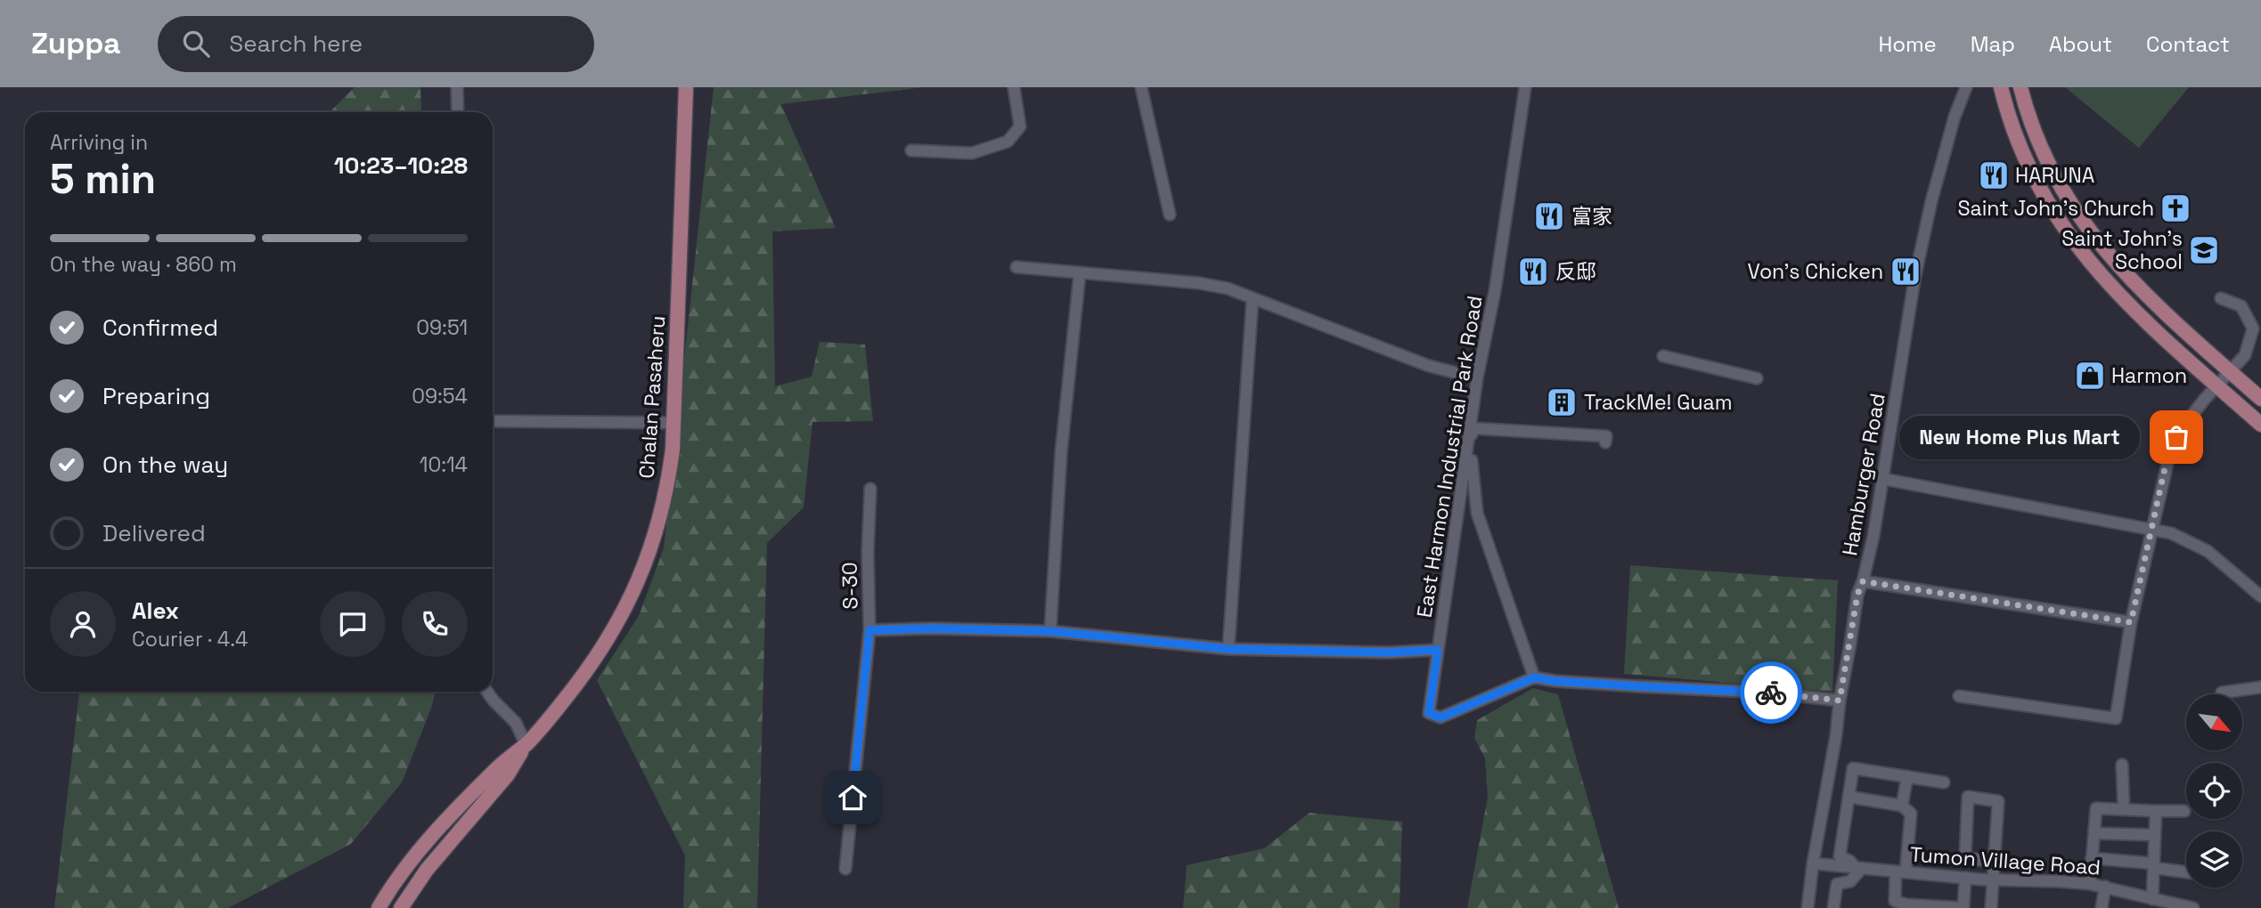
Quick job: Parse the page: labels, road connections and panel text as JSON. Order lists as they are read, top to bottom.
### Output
{
  "streets": {
    "main road": ["Chalan Pasaheru"],
    "street": [
      "East Harmon Industrial Park Road",
      "Hamburger Road",
      "S-30",
      "Tumon Village Road"
    ]
  },
  "crossings": [
    ["Hamburger Road", "Tumon Village Road"]
  ],
  "places": {
    "restaurant": [
      "HARUNA",
      "富家",
      "反邸",
      "Von's Chicken"
    ],
    "church": ["Saint John's Church"],
    "school or university": ["Saint John's School"],
    "shop": ["Harmon"],
    "building": ["TrackMe! Guam"],
    "other": ["New Home Plus Mart"]
  },
  "north": "bottom right",
  "page": {
    "header": "Zuppa",
    "search": "Search here",
    "nav": [
      "Home",
      "Map",
      "About",
      "Contact"
    ],
    "heading": ["5 min", "Arriving in", "10:23–10:28"],
    "panel": ["Alex", "Courier · 4.4"],
    "bar": "On the way · 860 m",
    "list": [
      ["Confirmed", "09:51"],
      ["Preparing", "09:54"],
      ["On the way", "10:14"],
      "Delivered"
    ],
    "bubble": "New Home Plus Mart"
  }
}
